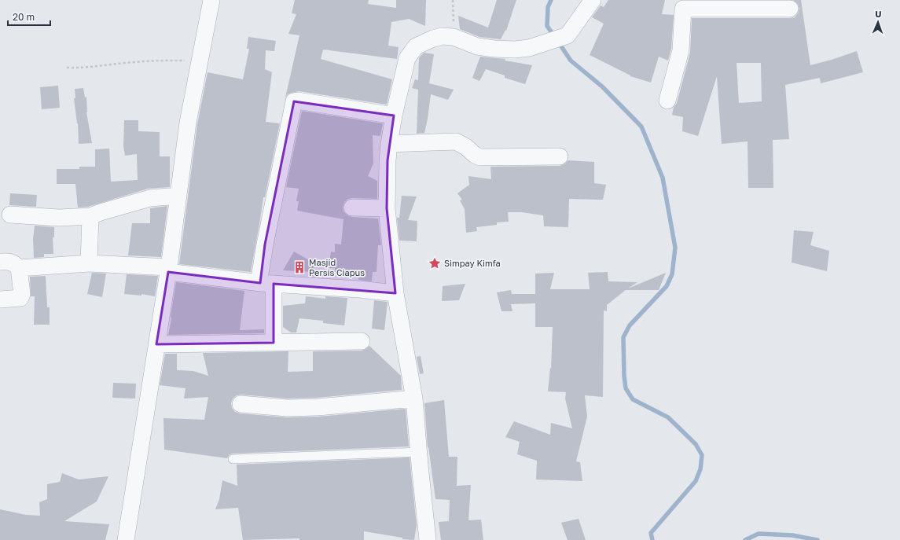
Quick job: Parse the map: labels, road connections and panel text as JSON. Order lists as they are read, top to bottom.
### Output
{
  "places": {
    "place": ["Simpay Kimfa"],
    "building": ["Masjid Persis Ciapus"]
  },
  "scale_bar": "20 m",
  "north": "top"
}
